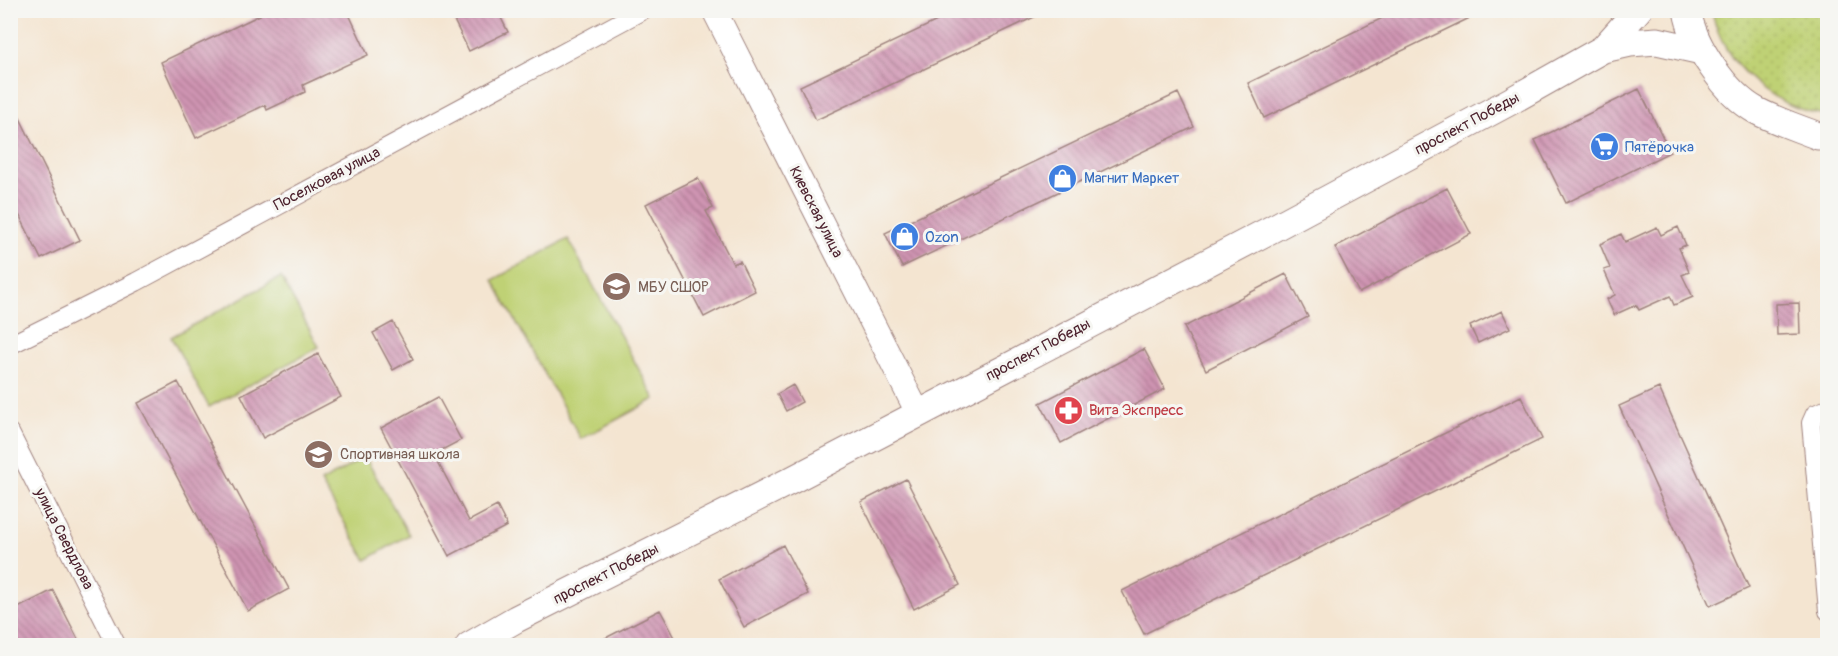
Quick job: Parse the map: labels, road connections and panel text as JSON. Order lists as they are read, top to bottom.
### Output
{
  "streets": {
    "main road": ["проспект Победы", "Киевская улица"],
    "street": ["Поселковая улица", "улица Свердлова"]
  },
  "crossings": [
    ["проспект Победы", "Киевская улица"]
  ],
  "places": {
    "supermarket": ["Пятёрочка"],
    "shop": ["Магнит Маркет", "Ozon"],
    "school or university": ["МБУ СШОР", "Спортивная школа"],
    "pharmacy": ["Вита Экспресс"]
  }
}
